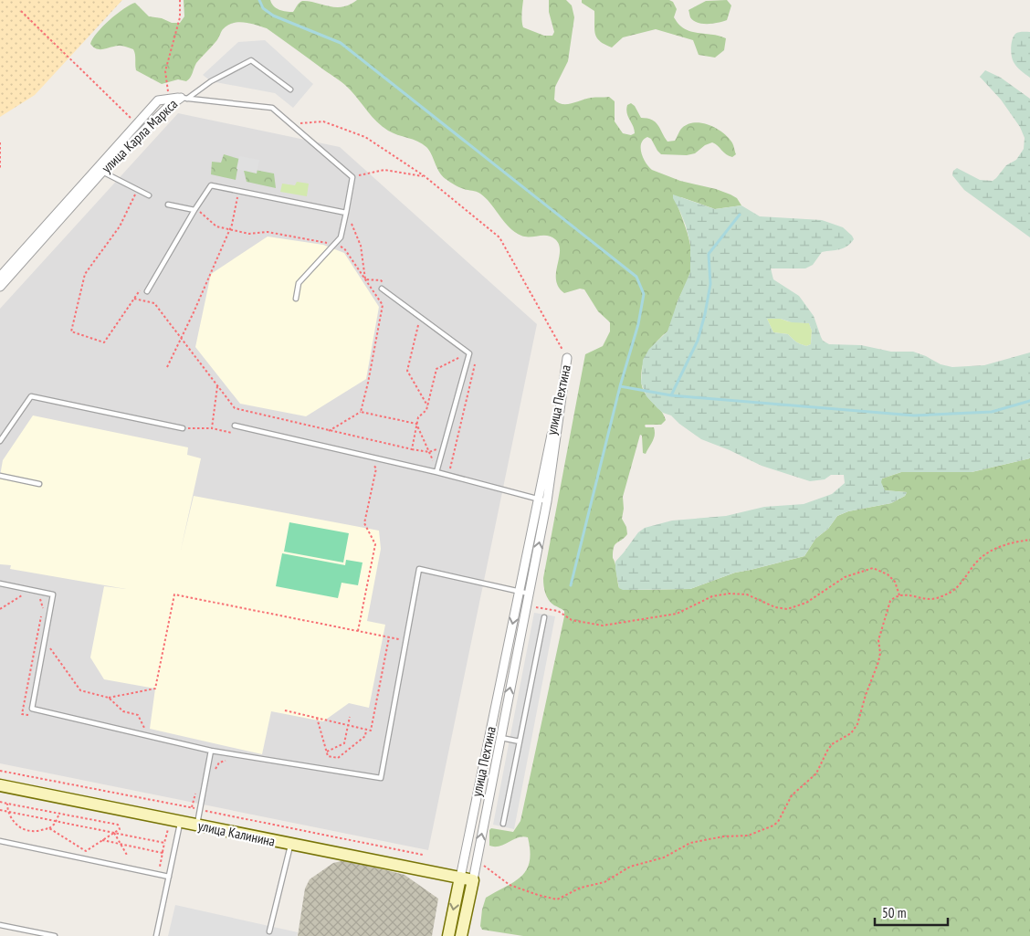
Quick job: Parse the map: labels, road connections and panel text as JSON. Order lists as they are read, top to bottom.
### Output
{
  "streets": {
    "street": ["улица Карла Маркса", "улица Пехтина", "улица Калинина"]
  },
  "crossings": [
    ["улица Пехтина", "улица Калинина"]
  ],
  "scale_bar": "50 m"
}
